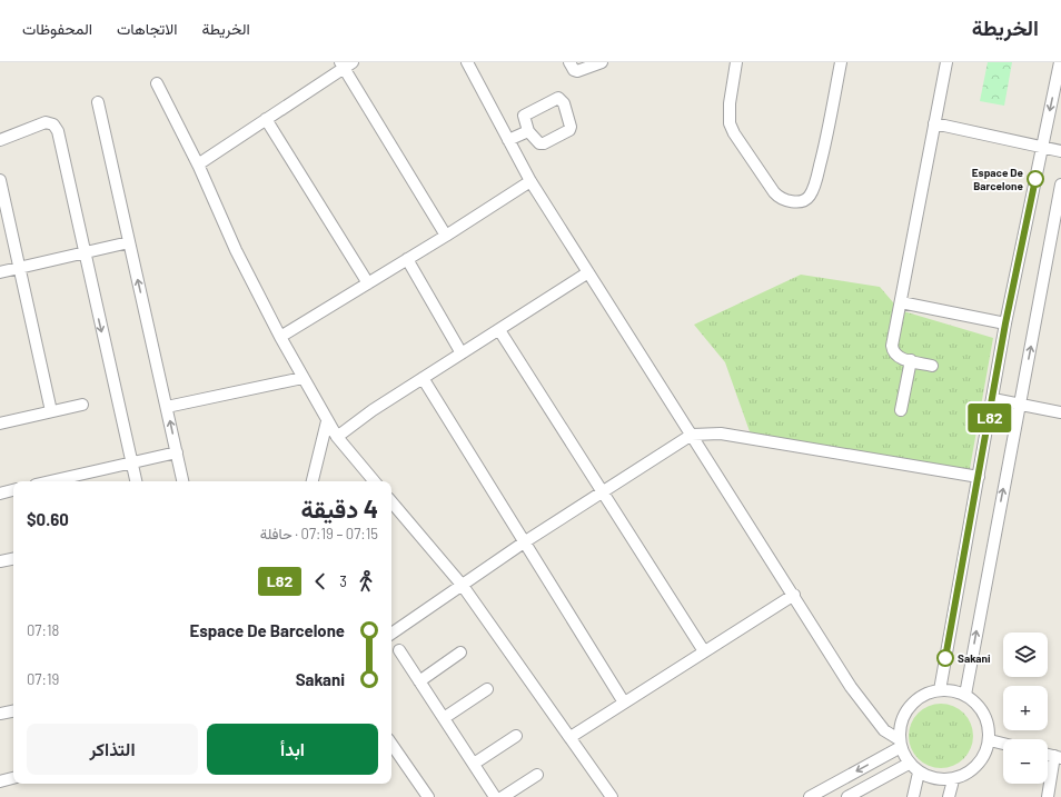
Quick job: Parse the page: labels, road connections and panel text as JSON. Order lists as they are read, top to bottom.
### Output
{
  "places": ["Espace De Barcelone", "Sakani"],
  "lines": ["bus line L82"],
  "page": {
    "header": "الخريطة",
    "nav": ["الخريطة", "الاتجاهات", "المحفوظات"],
    "on_map": "L82",
    "heading": ["4 دقيقة", "07:15 – 07:19 · حافلة", "$0.60"],
    "legs": ["3", "L82"],
    "list": [
      {
        "name": "Espace De Barcelone",
        "value": "07:18"
      },
      {
        "name": "Sakani",
        "value": "07:19"
      }
    ],
    "map_buttons": ["+", "−"],
    "buttons": ["ابدأ", "التذاكر"]
  }
}
